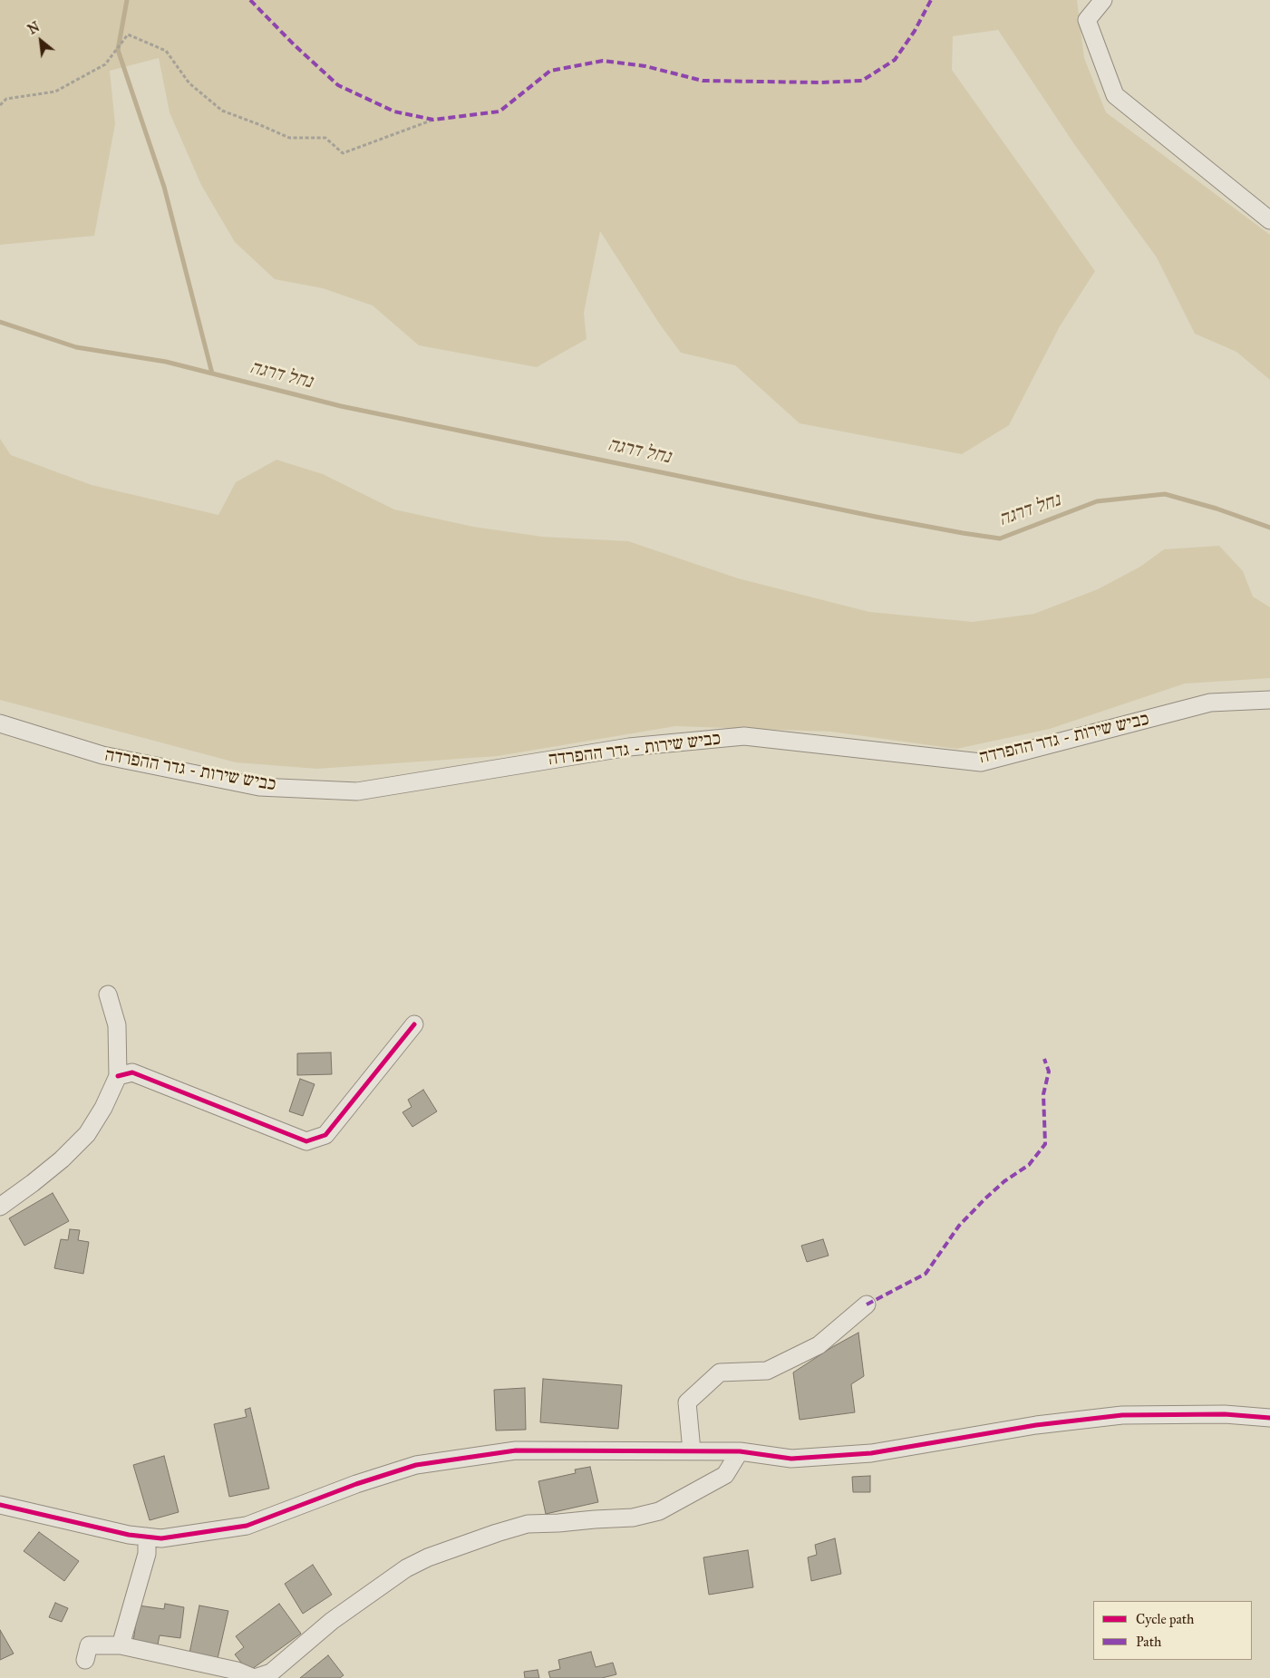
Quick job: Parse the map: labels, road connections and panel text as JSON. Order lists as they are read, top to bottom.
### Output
{
  "streets": {
    "street": ["כביש שירות - גדר ההפרדה"]
  },
  "water": ["נחל דרגה"],
  "legend": ["Cycle path", "Path"],
  "north": "top left"
}
